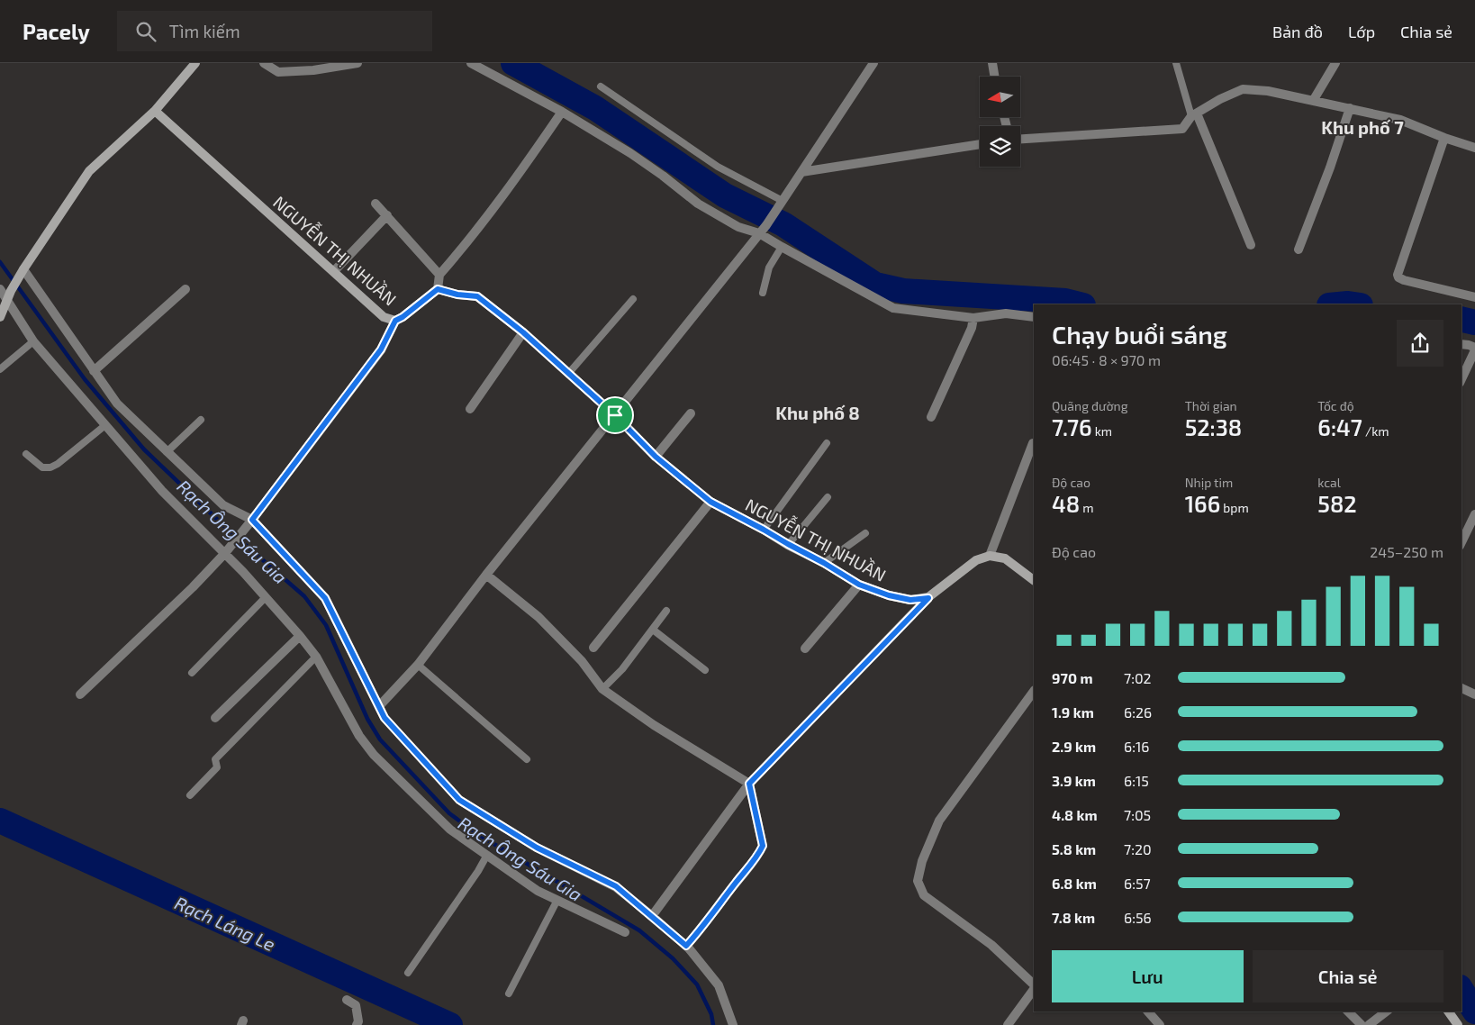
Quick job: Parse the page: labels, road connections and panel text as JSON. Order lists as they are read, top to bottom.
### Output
{
  "streets": {
    "street": ["NGUYỄN THỊ NHUẦN"]
  },
  "districts": ["Khu phố 7", "Khu phố 8"],
  "water": ["Rạch Ông Sáu Gia", "Rạch Láng Le"],
  "north": "left",
  "page": {
    "header": "Pacely",
    "search": "Tìm kiếm",
    "nav": ["Bản đồ", "Lớp", "Chia sẻ"],
    "heading": ["Chạy buổi sáng", "06:45 · 8 × 970 m"],
    "stats": [
      ["Quãng đường", "7.76 km"],
      ["Thời gian", "52:38"],
      ["Tốc độ", "6:47 /km"],
      ["Độ cao", "48 m"],
      ["Nhịp tim", "166 bpm"],
      ["kcal", "582"]
    ],
    "chart": ["Độ cao", "245–250 m"],
    "list": [
      {
        "name": "970 m",
        "note": "7:02"
      },
      {
        "name": "1.9 km",
        "note": "6:26"
      },
      {
        "name": "2.9 km",
        "note": "6:16"
      },
      {
        "name": "3.9 km",
        "note": "6:15"
      },
      {
        "name": "4.8 km",
        "note": "7:05"
      },
      {
        "name": "5.8 km",
        "note": "7:20"
      },
      {
        "name": "6.8 km",
        "note": "6:57"
      },
      {
        "name": "7.8 km",
        "note": "6:56"
      }
    ],
    "buttons": ["Lưu", "Chia sẻ"]
  }
}
